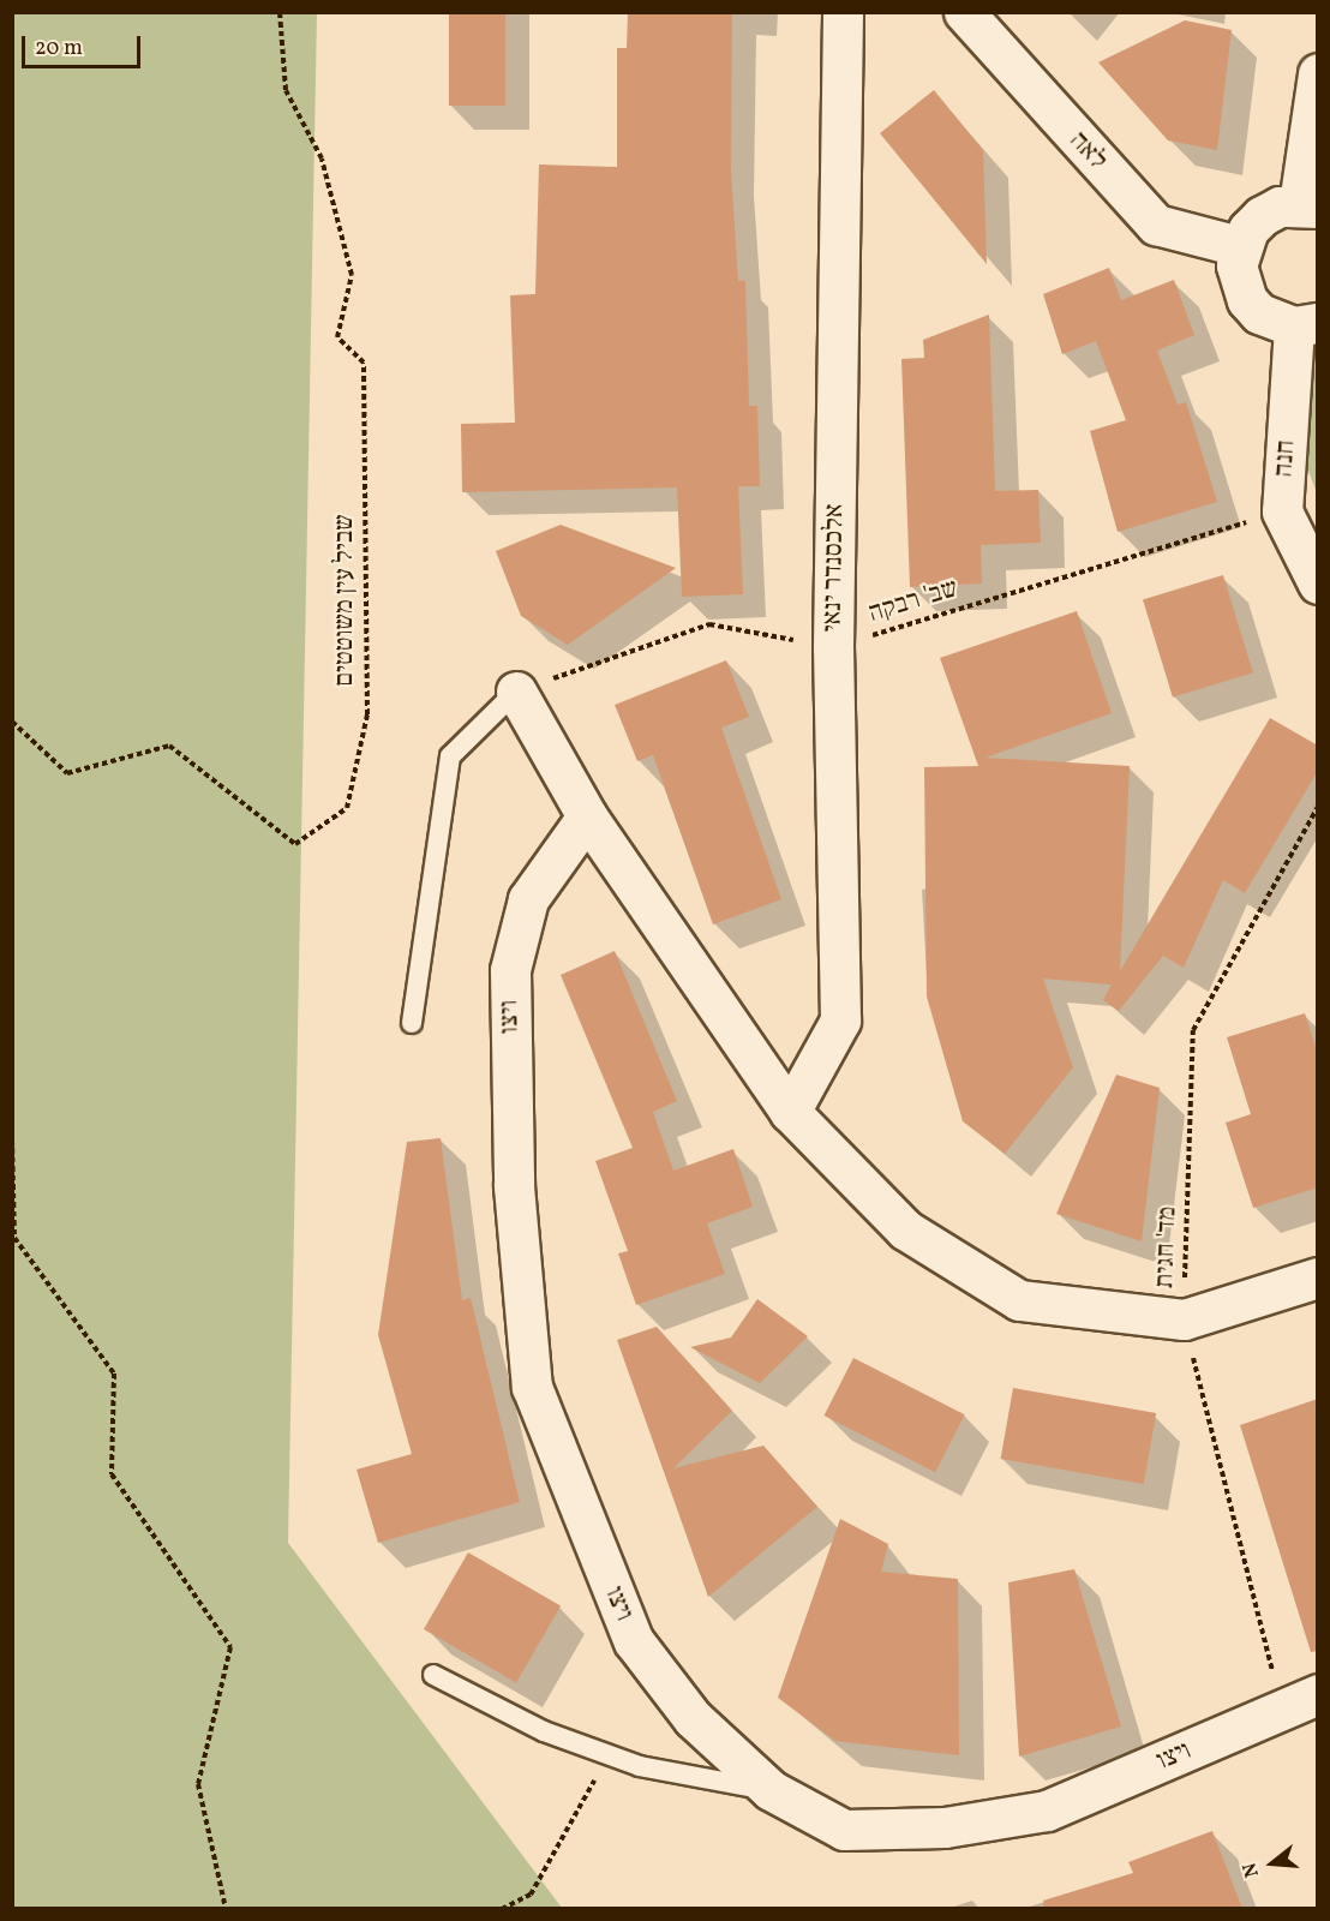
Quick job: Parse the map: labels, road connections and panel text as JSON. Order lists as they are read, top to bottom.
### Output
{
  "streets": {
    "street": [
      "לאה",
      "חנה",
      "אלכסנדר ינאי",
      "ויצו"
    ],
    "path": ["שביל עין משוטטים", "שב' רבקה", "מד' חגית"]
  },
  "crossings": [
    ["חנה", "שב' רבקה"],
    ["אלכסנדר ינאי", "שב' רבקה"],
    ["ויצו", "מד' חגית"]
  ],
  "scale_bar": "20 m",
  "north": "left"
}
